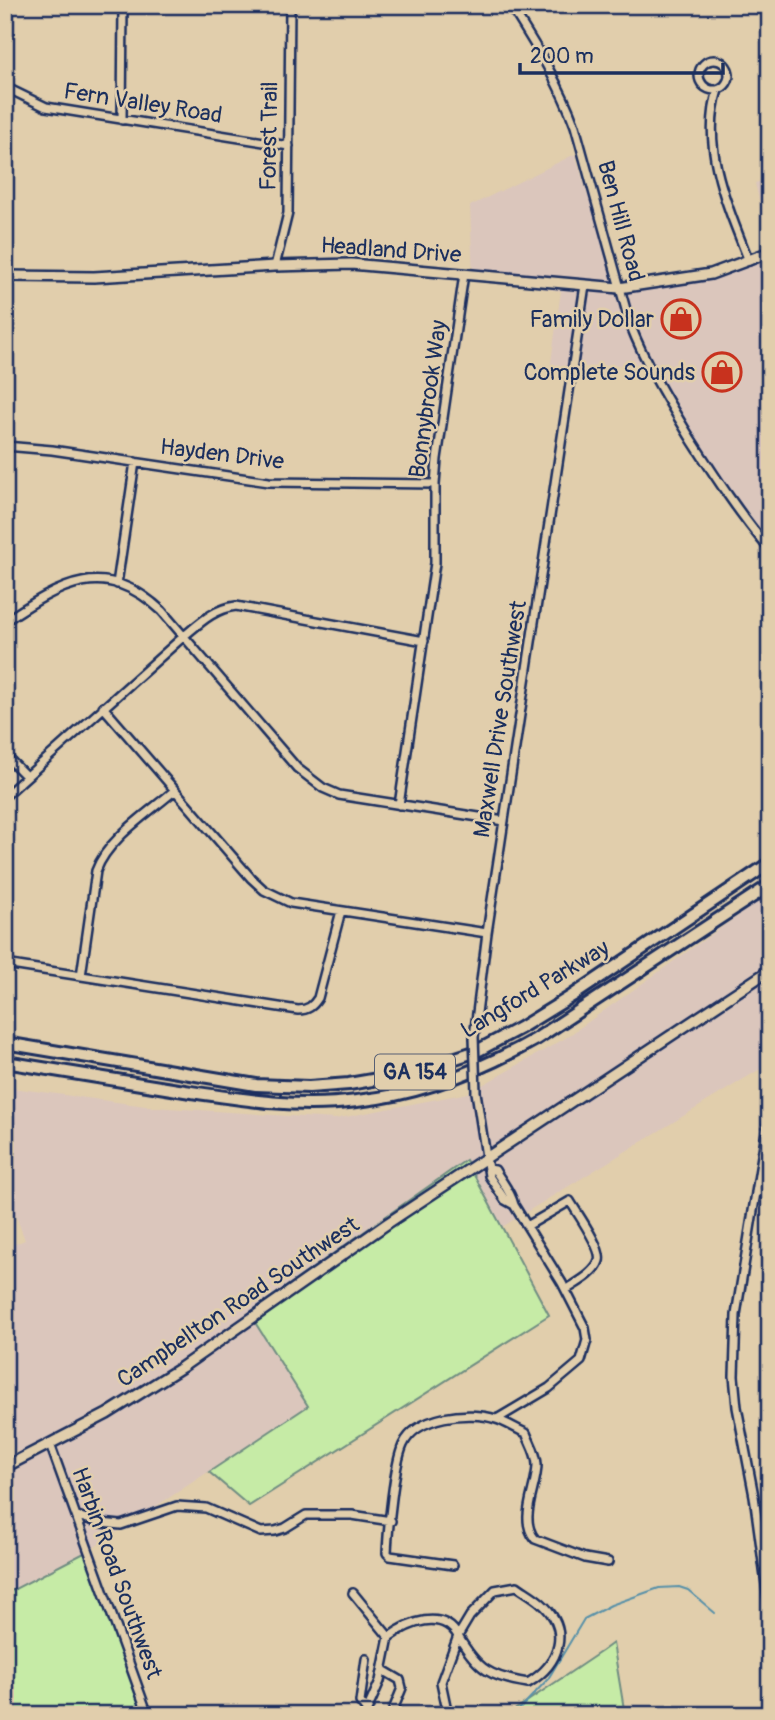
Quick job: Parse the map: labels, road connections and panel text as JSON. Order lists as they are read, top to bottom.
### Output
{
  "streets": {
    "highway": ["Langford Parkway", "GA 154"],
    "main road": ["Headland Drive", "Campbellton Road Southwest"],
    "street": [
      "Fern Valley Road",
      "Forest Trail",
      "Ben Hill Road",
      "Bonnybrook Way",
      "Hayden Drive",
      "Maxwell Drive Southwest",
      "Harbin Road Southwest"
    ]
  },
  "crossings": [
    ["Fern Valley Road", "Forest Trail"],
    ["Forest Trail", "Headland Drive"],
    ["Ben Hill Road", "Headland Drive"],
    ["Headland Drive", "Bonnybrook Way"],
    ["Headland Drive", "Maxwell Drive Southwest"],
    ["Bonnybrook Way", "Hayden Drive"],
    ["Maxwell Drive Southwest", "Campbellton Road Southwest"],
    ["Campbellton Road Southwest", "Harbin Road Southwest"]
  ],
  "places": {
    "shop": ["Family Dollar", "Complete Sounds"]
  },
  "scale_bar": "200 m"
}
